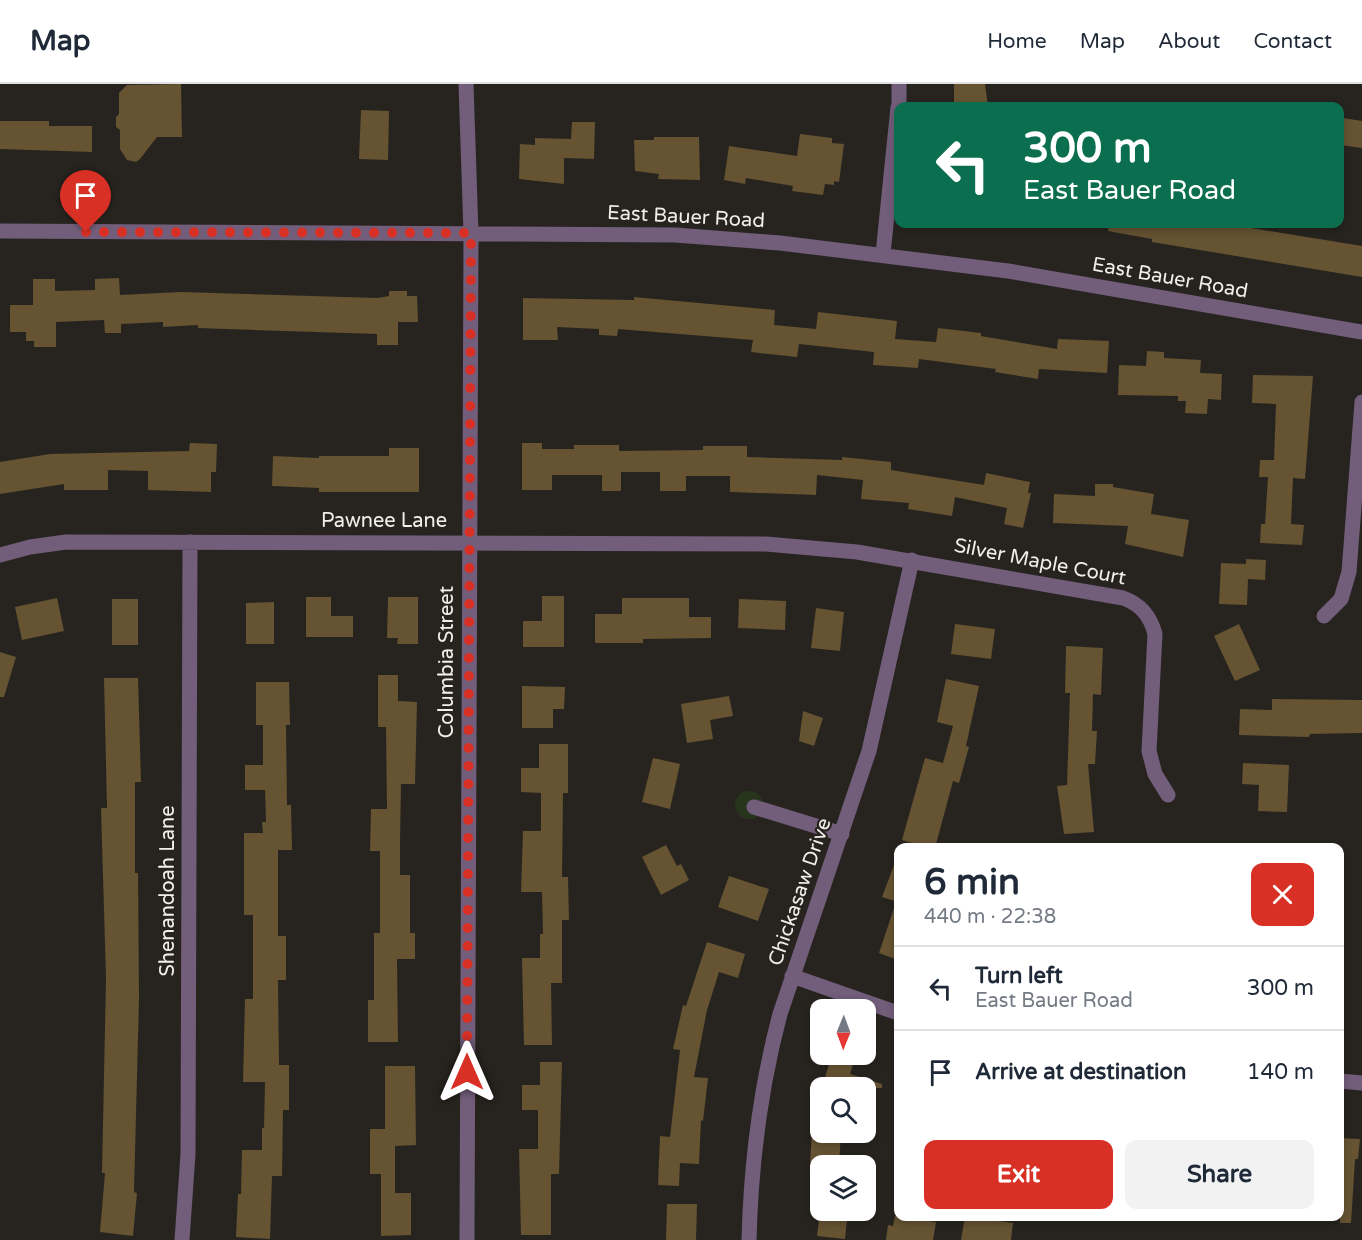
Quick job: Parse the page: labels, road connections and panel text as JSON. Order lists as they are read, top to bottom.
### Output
{
  "streets": {
    "street": [
      "East Bauer Road",
      "Pawnee Lane",
      "Silver Maple Court",
      "Columbia Street",
      "Shenandoah Lane",
      "Chickasaw Drive"
    ]
  },
  "crossings": [
    ["East Bauer Road", "Columbia Street"],
    ["Pawnee Lane", "Silver Maple Court"],
    ["Pawnee Lane", "Columbia Street"],
    ["Pawnee Lane", "Shenandoah Lane"],
    ["Pawnee Lane", "Chickasaw Drive"],
    ["Silver Maple Court", "Chickasaw Drive"]
  ],
  "north": "bottom",
  "page": {
    "header": "Map",
    "nav": [
      "Home",
      "Map",
      "About",
      "Contact"
    ],
    "turn": ["300 m", "East Bauer Road"],
    "heading": ["6 min", "440 m · 22:38"],
    "list": [
      {
        "name": "Turn left",
        "note": "East Bauer Road",
        "value": "300 m"
      },
      {
        "name": "Arrive at destination",
        "value": "140 m"
      }
    ],
    "buttons": ["Exit", "Share"]
  }
}
